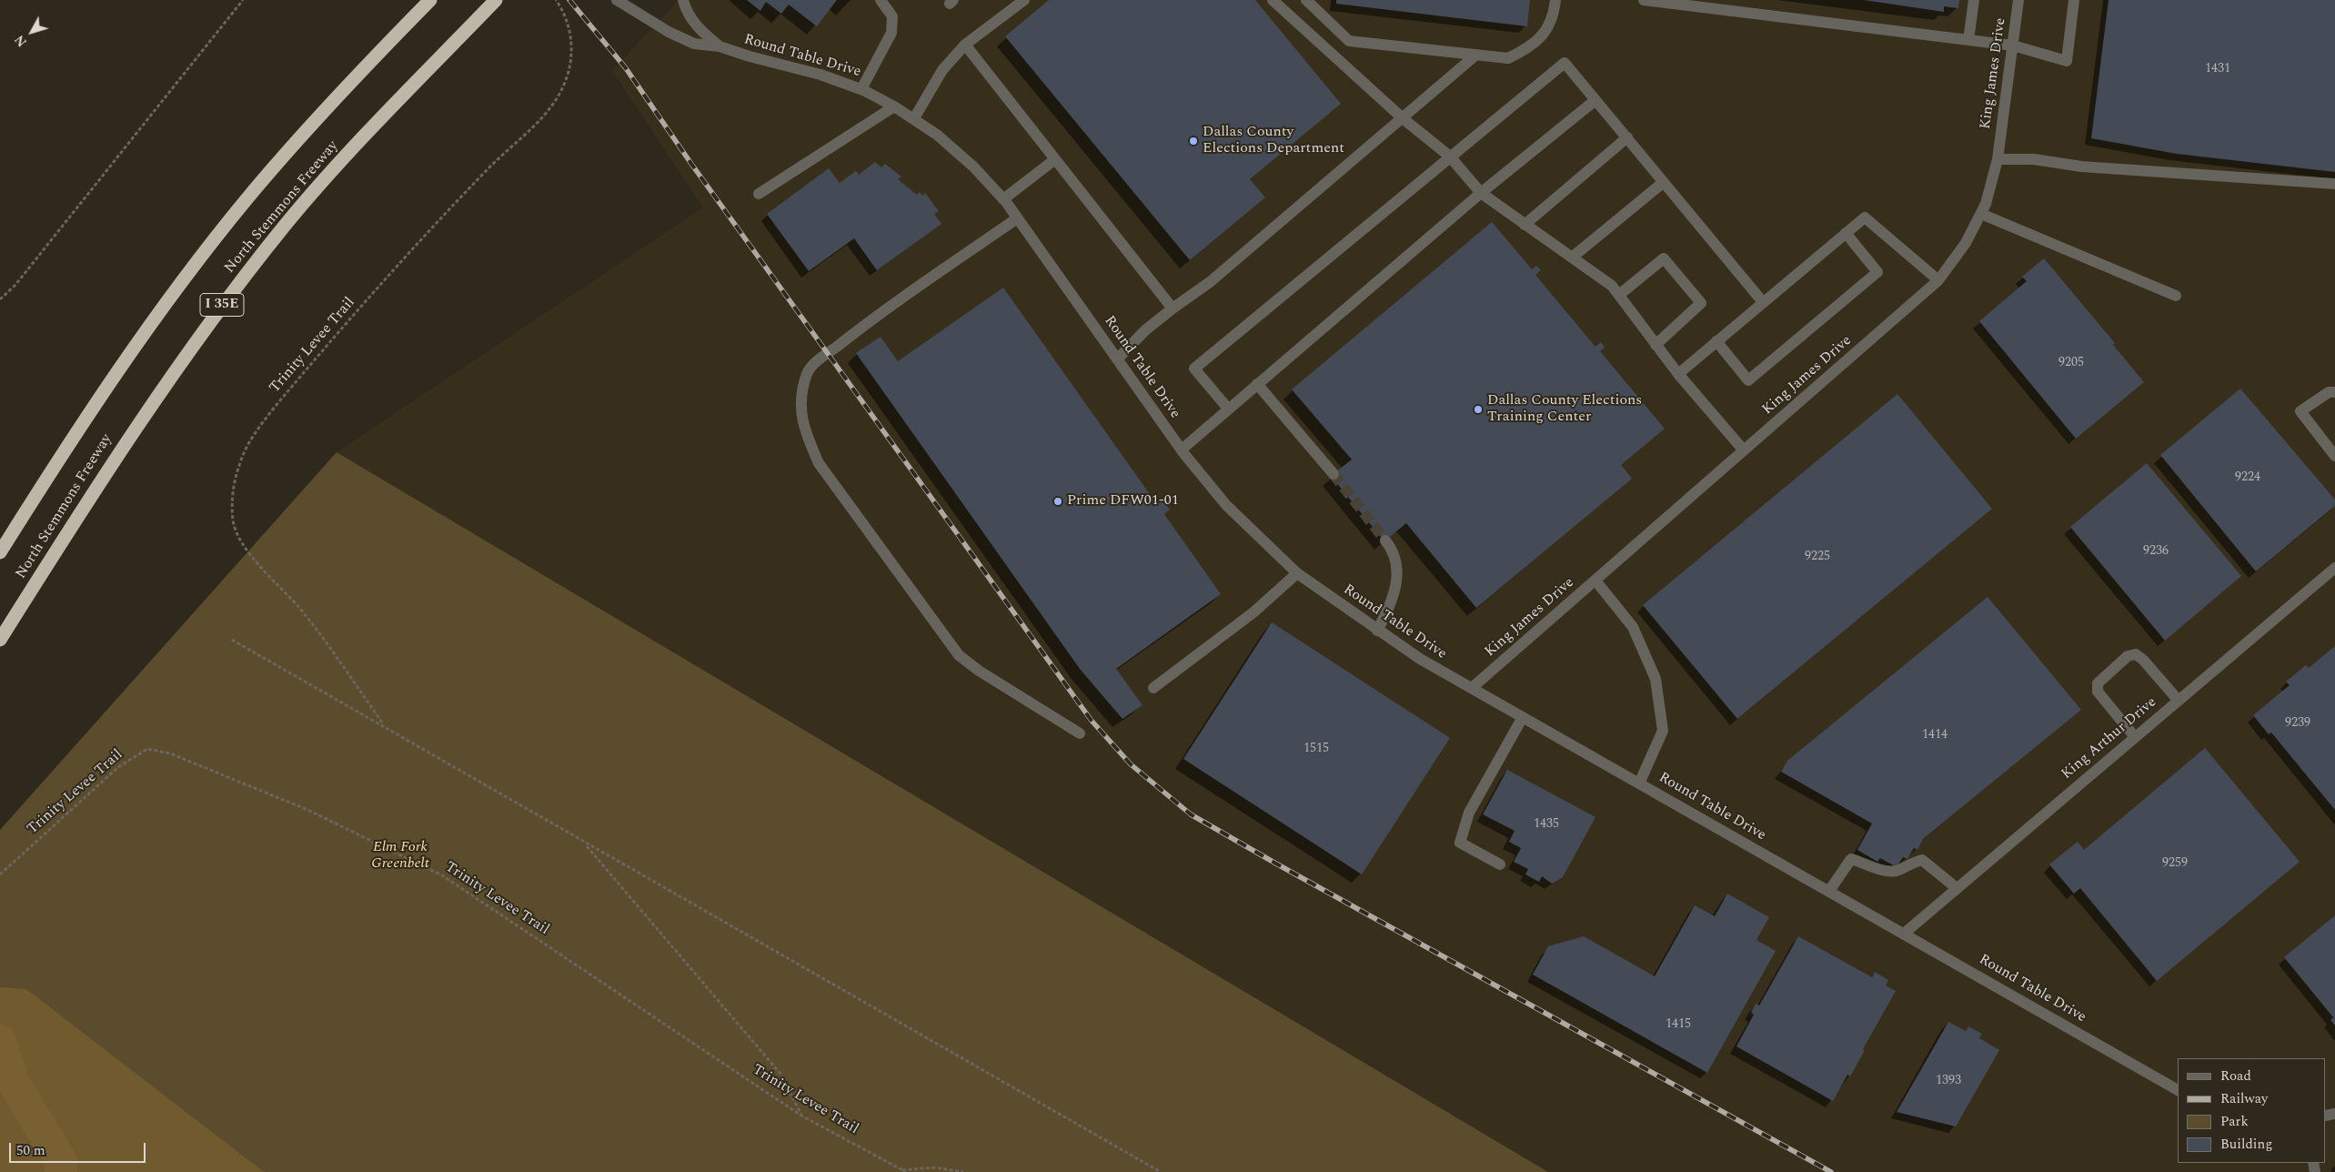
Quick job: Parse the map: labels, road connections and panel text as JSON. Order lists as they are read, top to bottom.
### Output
{
  "streets": {
    "highway": ["North Stemmons Freeway", "I 35E"],
    "street": ["Round Table Drive", "King James Drive", "King Arthur Drive"],
    "path": ["Trinity Levee Trail"]
  },
  "crossings": [
    ["Round Table Drive", "King James Drive"],
    ["Round Table Drive", "King Arthur Drive"]
  ],
  "parks": ["Elm Fork Greenbelt"],
  "places": ["Dallas County Elections Department", "Dallas County Elections Training Center", "Prime DFW01-01"],
  "house_numbers": [
    "1431",
    "9205",
    "9224",
    "9236",
    "9225",
    "9239",
    "1414",
    "1515",
    "1435",
    "9259",
    "1415",
    "1393"
  ],
  "legend": [
    "Road",
    "Railway",
    "Park",
    "Building"
  ],
  "scale_bar": "50 m",
  "north": "bottom left"
}
